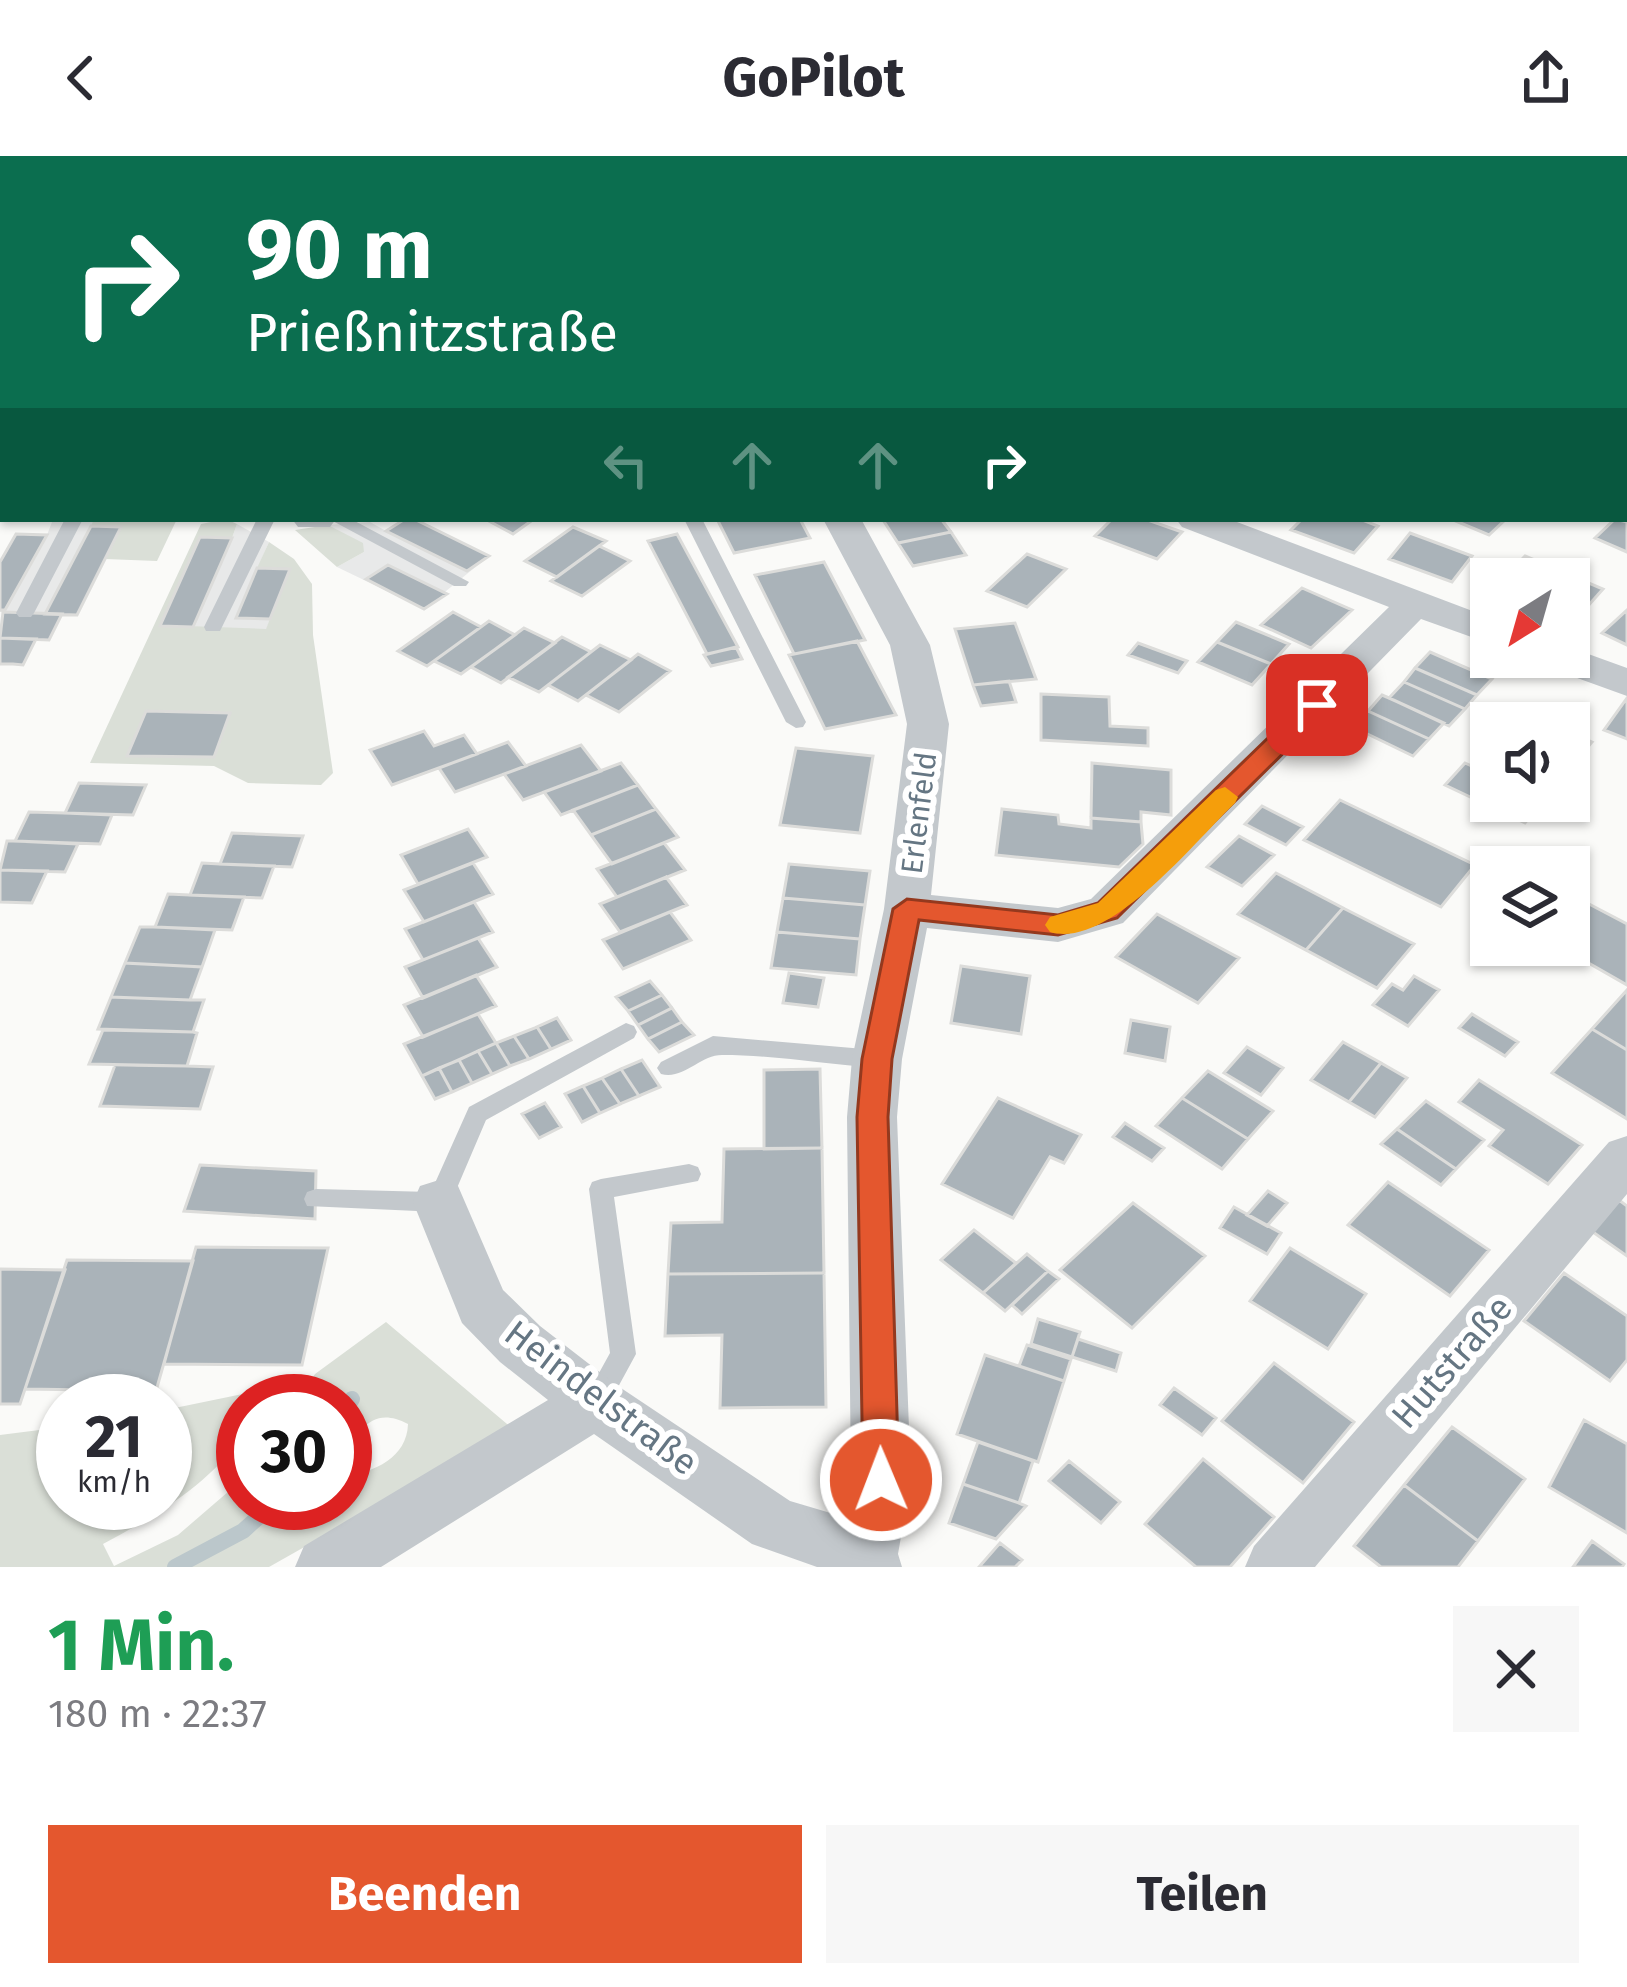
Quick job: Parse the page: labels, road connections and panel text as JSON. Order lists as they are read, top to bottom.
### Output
{
  "streets": {
    "street": ["Erlenfeld", "Hutstraße", "Heindelstraße"]
  },
  "crossings": [
    ["Erlenfeld", "Heindelstraße"]
  ],
  "north": "bottom left",
  "page": {
    "header": "GoPilot",
    "turn": ["90 m", "Prießnitzstraße"],
    "speed": "21 km/h",
    "limit": "30",
    "heading": ["1 Min.", "180 m · 22:37"],
    "buttons": ["Beenden", "Teilen"]
  }
}
